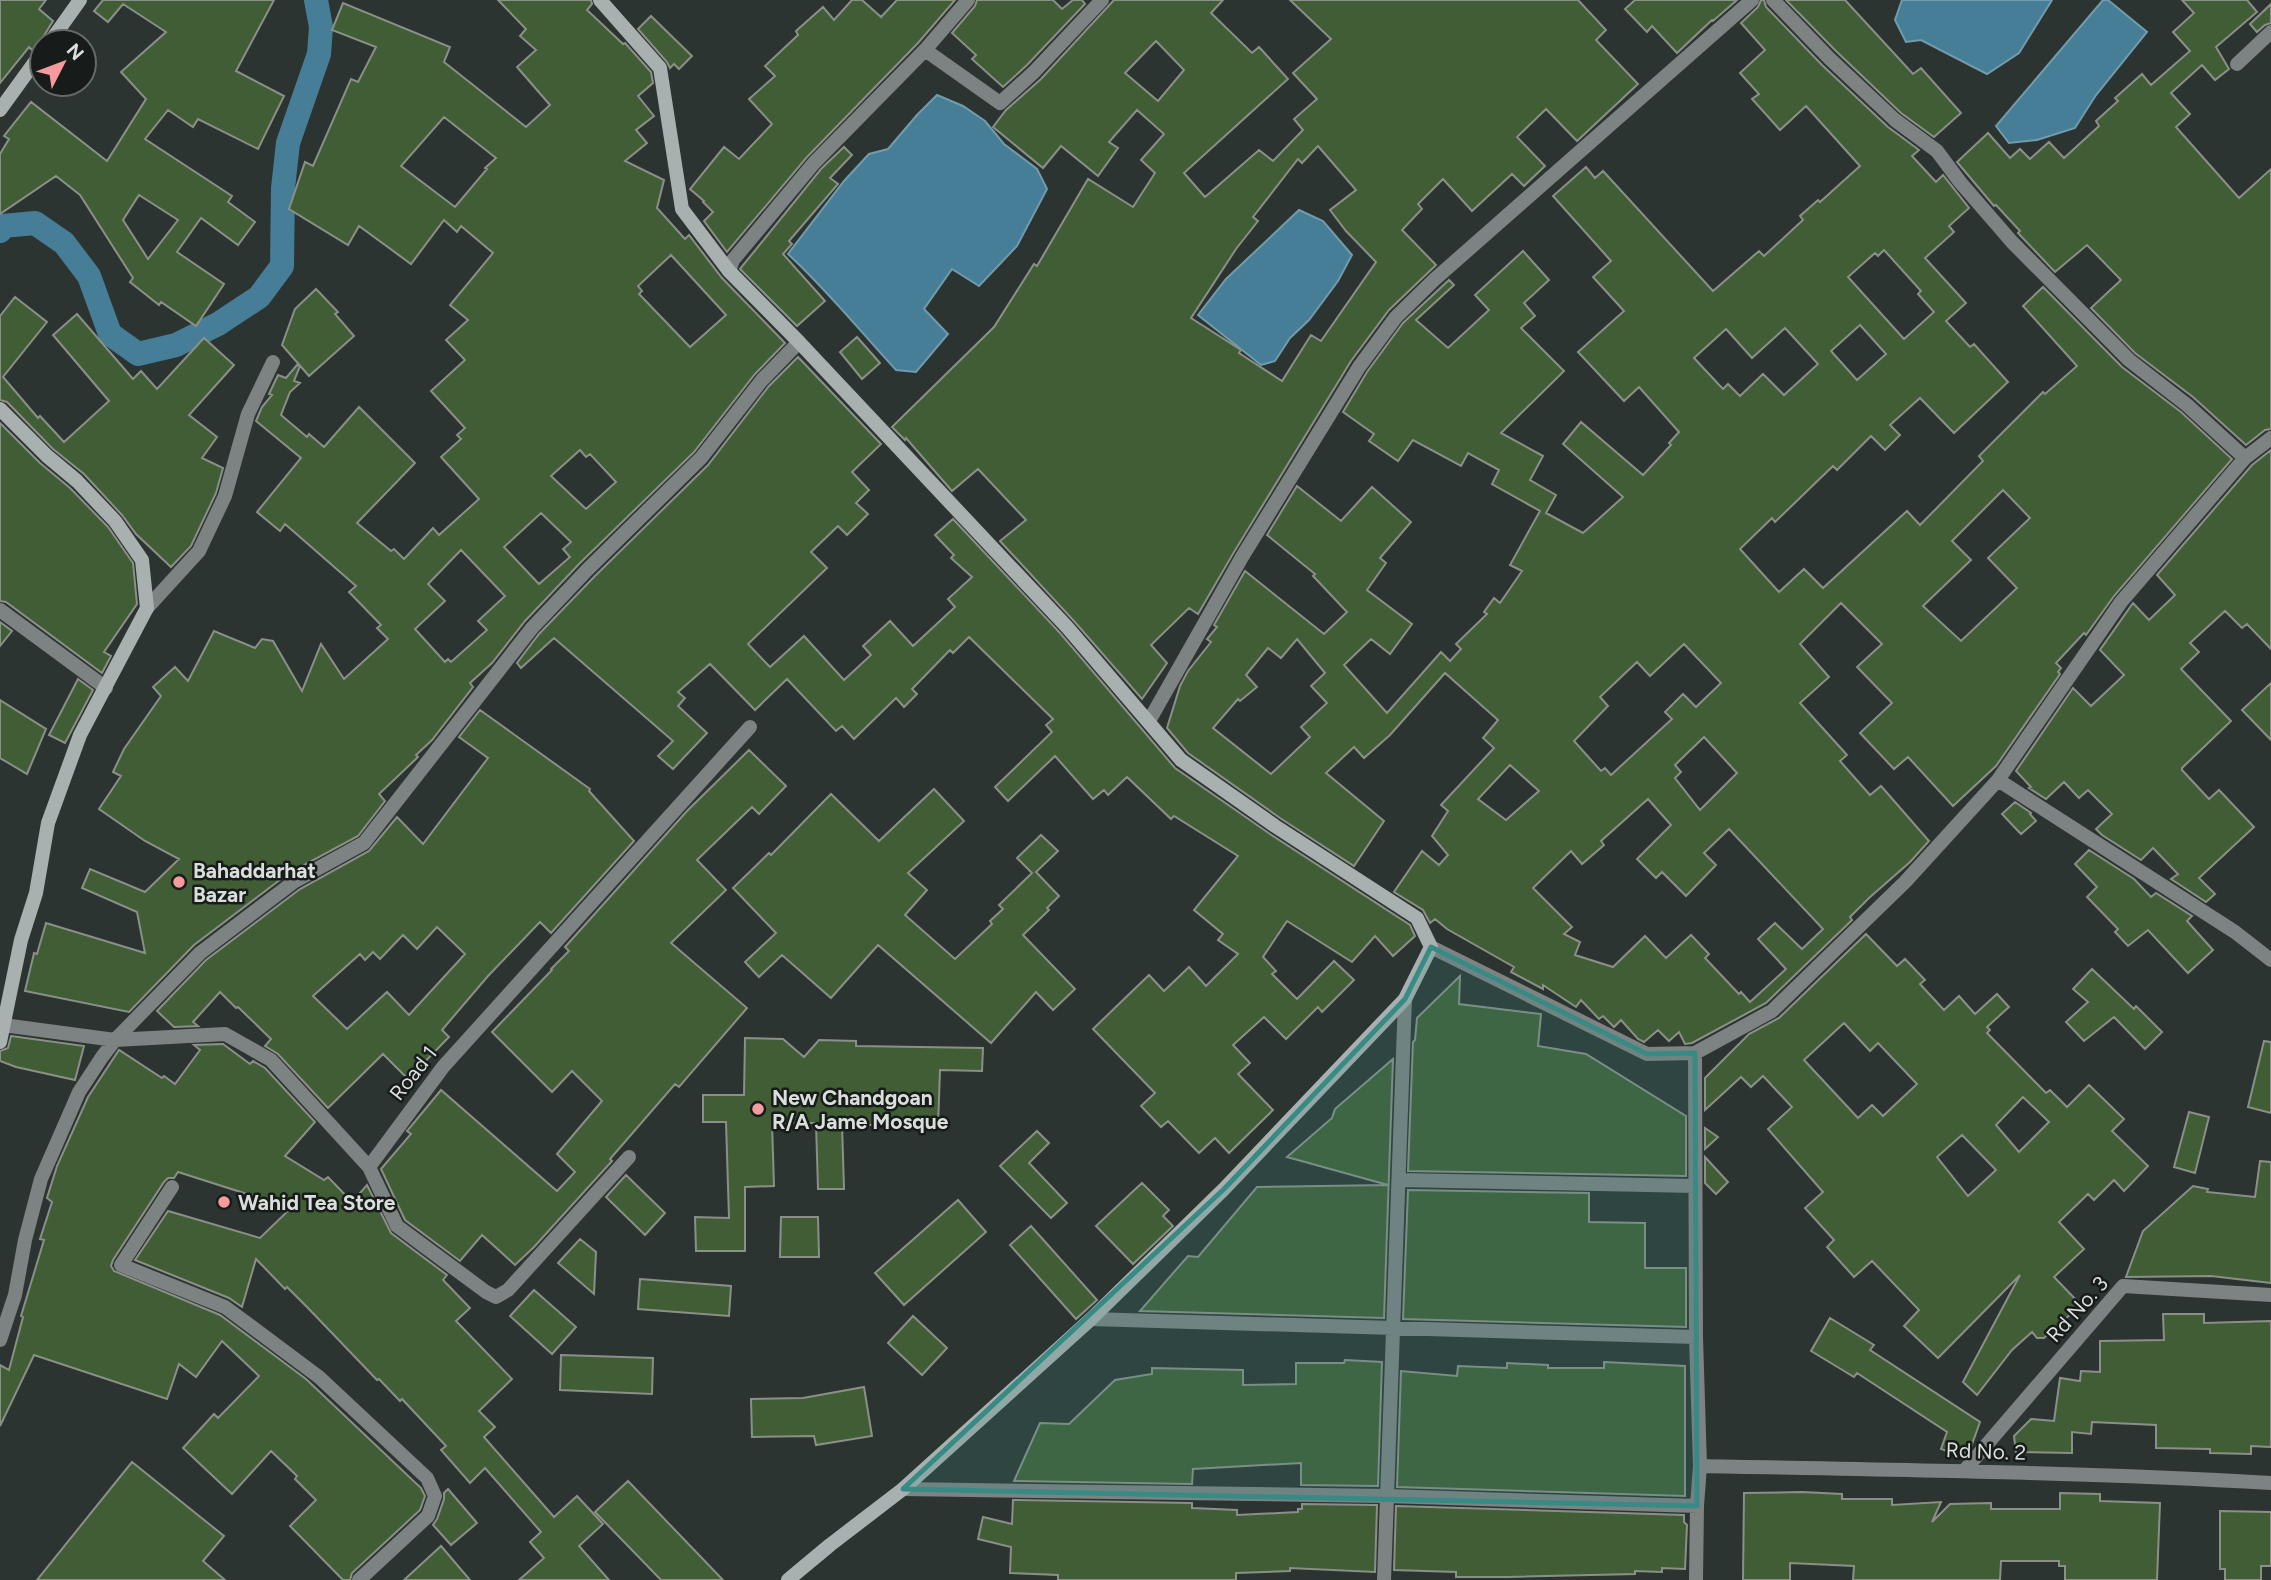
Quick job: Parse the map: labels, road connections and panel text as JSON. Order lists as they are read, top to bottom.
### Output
{
  "streets": {
    "street": ["Road 1", "Rd No. 3", "Rd No. 2"]
  },
  "crossings": [
    ["Rd No. 3", "Rd No. 2"]
  ],
  "places": ["Bahaddarhat Bazar", "New Chandgoan R/A Jame Mosque", "Wahid Tea Store"],
  "north": "top right"
}
